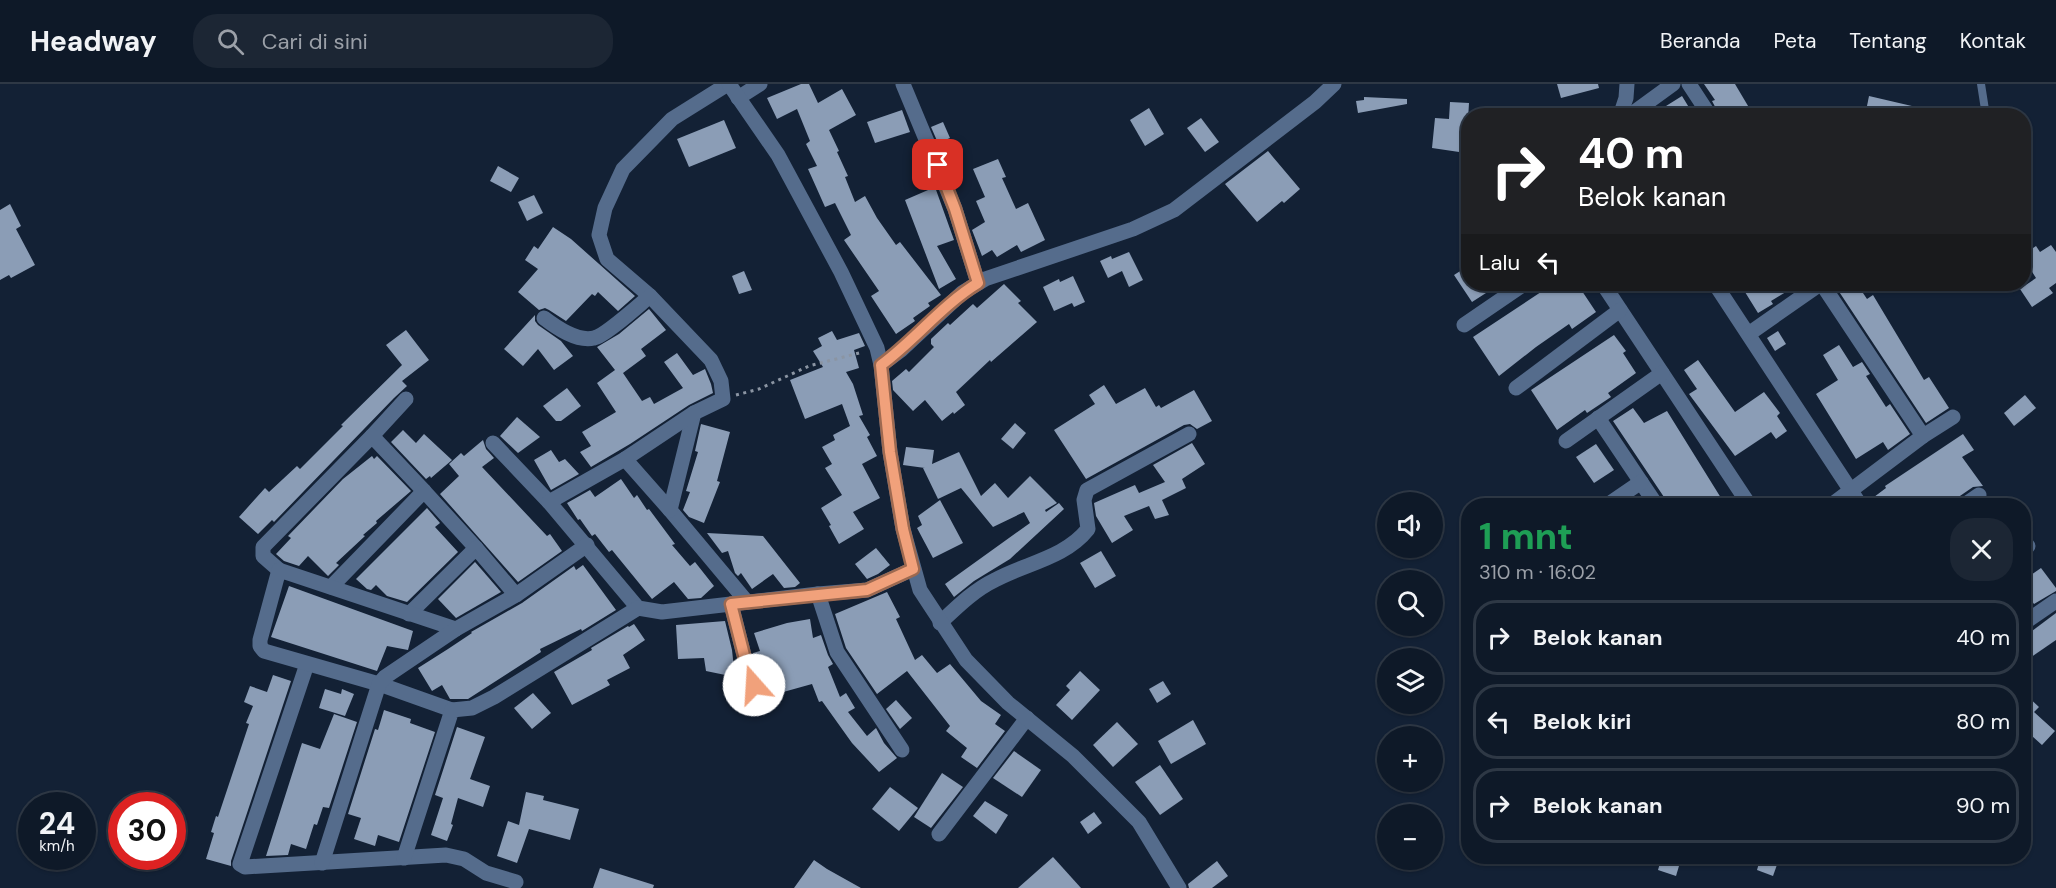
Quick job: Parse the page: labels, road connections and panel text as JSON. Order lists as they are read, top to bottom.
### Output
{
  "page": {
    "header": "Headway",
    "search": "Cari di sini",
    "nav": [
      "Beranda",
      "Peta",
      "Tentang",
      "Kontak"
    ],
    "turn": ["40 m", "Belok kanan"],
    "then": "Lalu",
    "map_buttons": ["+", "−"],
    "heading": ["1 mnt", "310 m · 16:02"],
    "list": [
      {
        "name": "Belok kanan",
        "value": "40 m"
      },
      {
        "name": "Belok kiri",
        "value": "80 m"
      },
      {
        "name": "Belok kanan",
        "value": "90 m"
      }
    ],
    "speed": "24 km/h",
    "limit": "30"
  }
}
